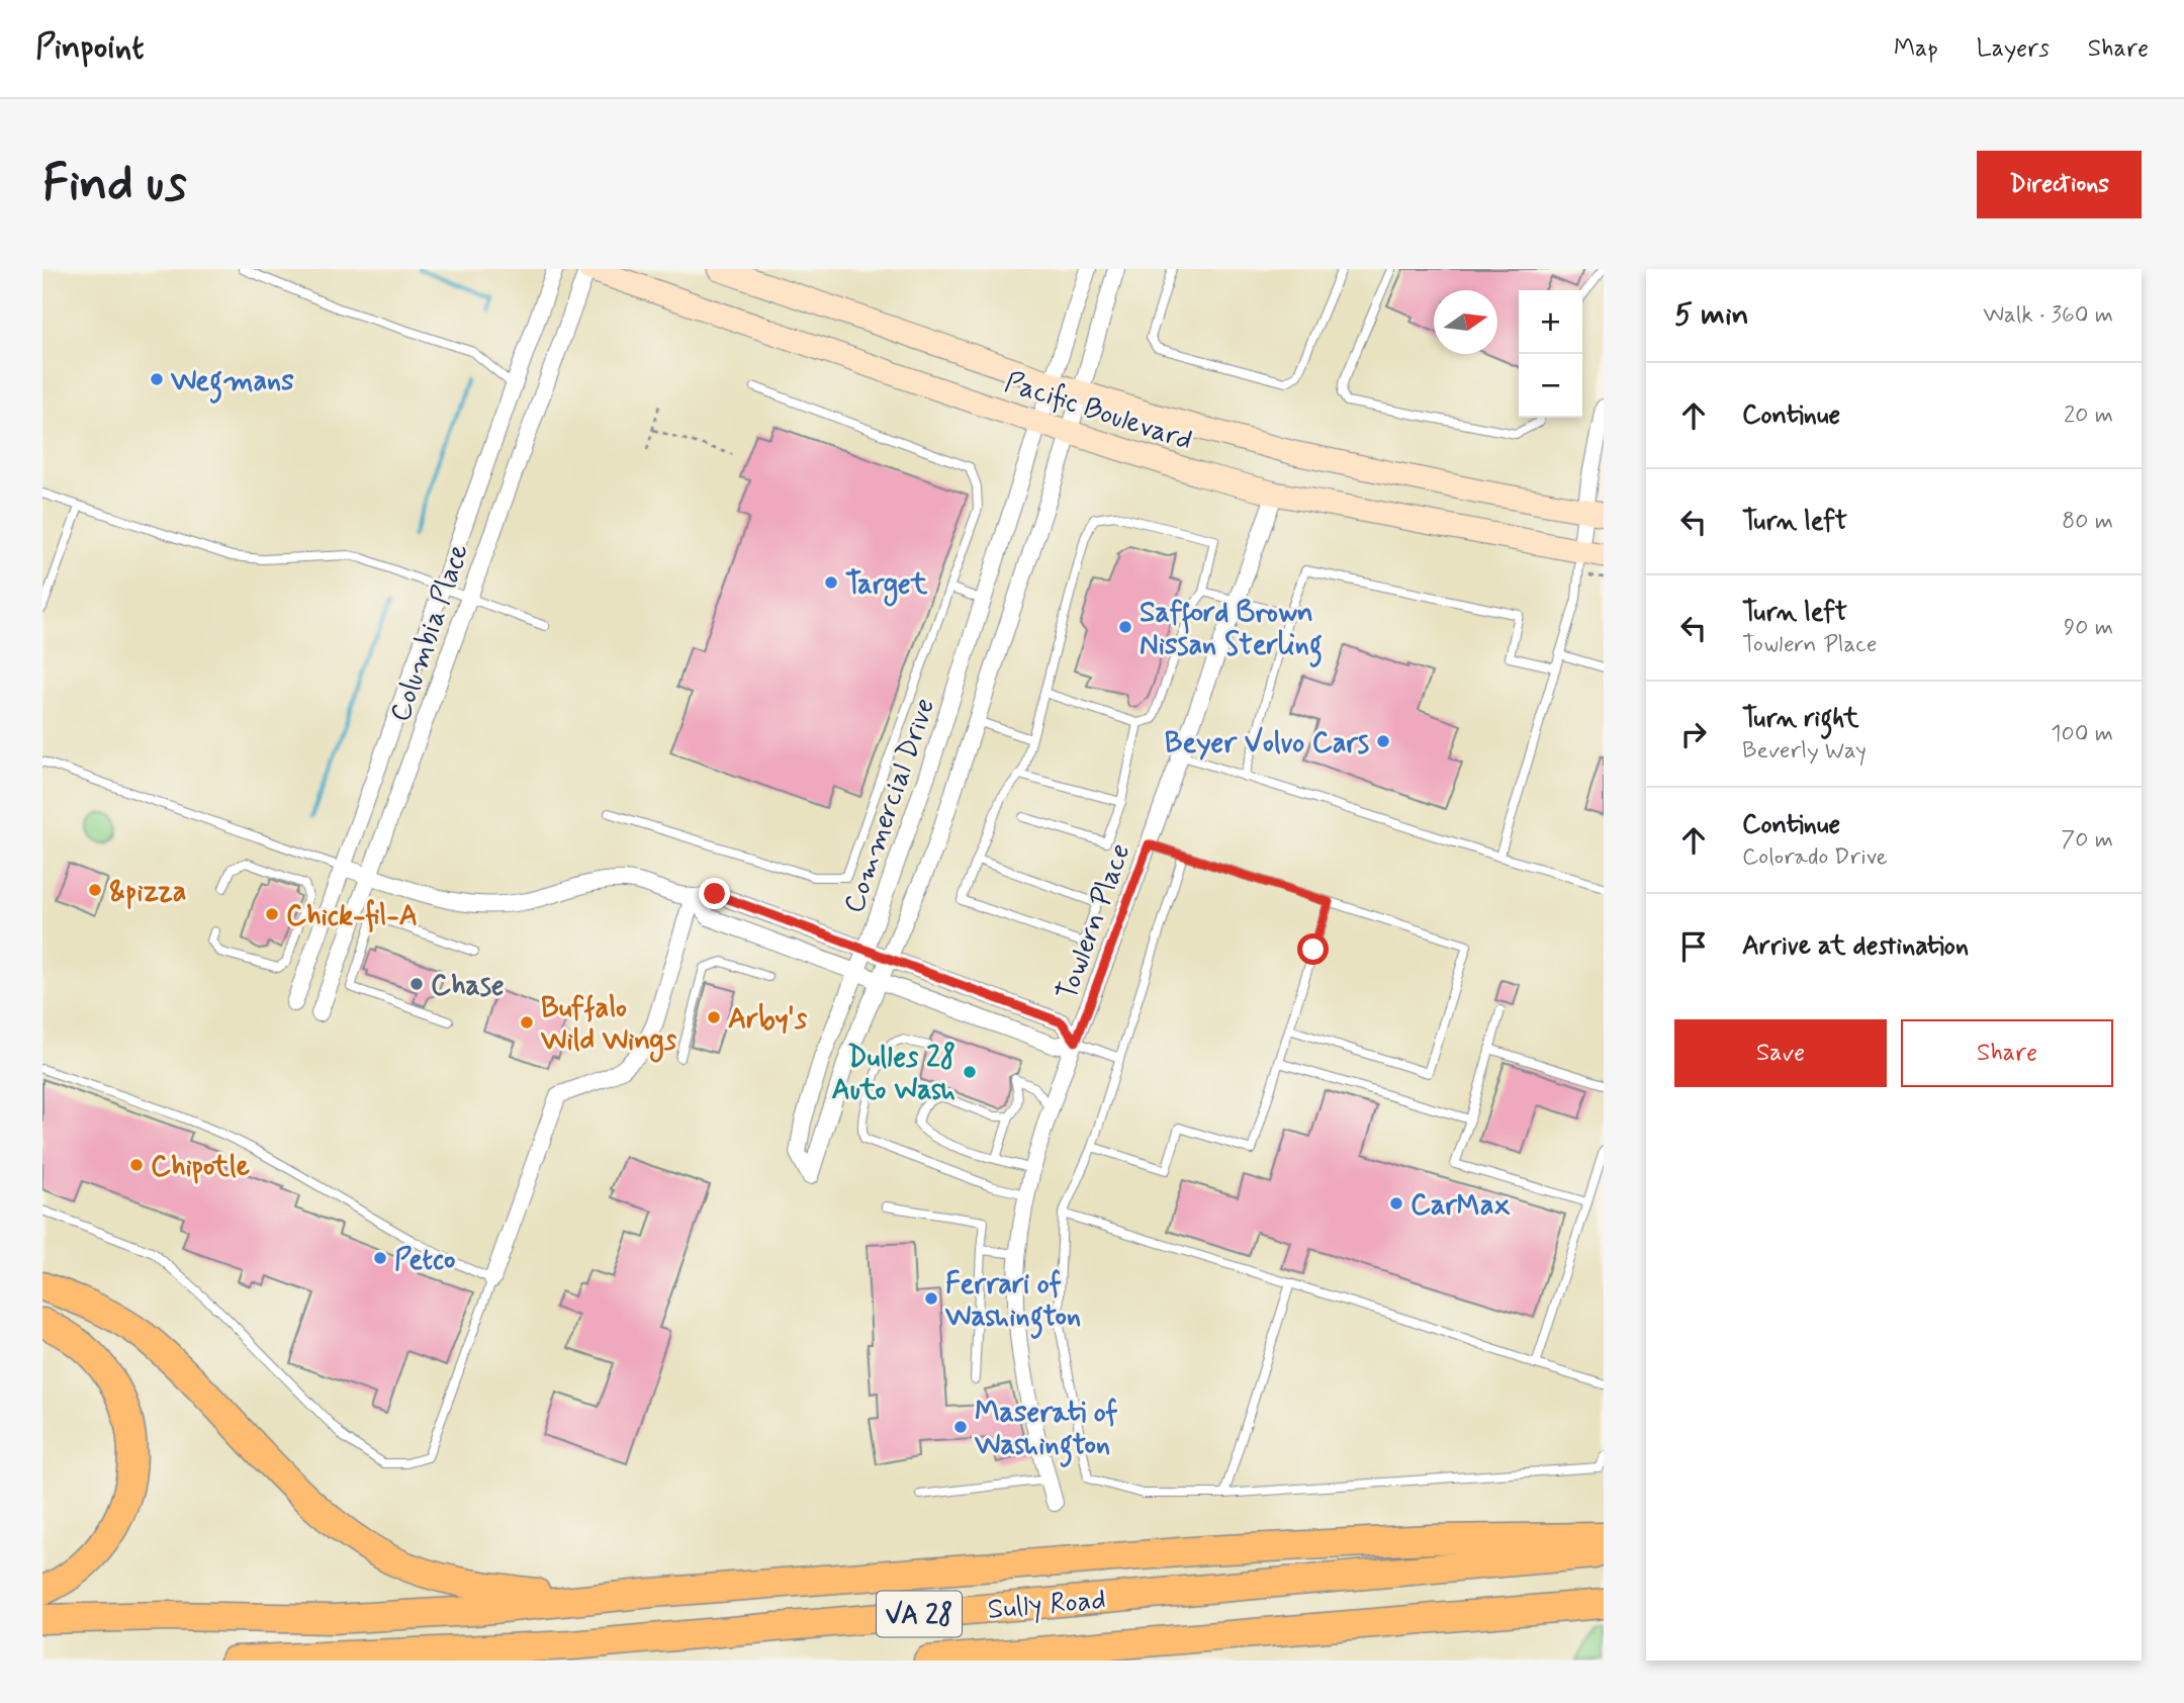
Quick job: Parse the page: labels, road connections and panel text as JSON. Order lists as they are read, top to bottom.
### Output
{
  "streets": {
    "highway": ["Sully Road", "VA 28"],
    "main road": ["Pacific Boulevard"],
    "street": ["Columbia Place", "Commercial Drive", "Towlern Place"]
  },
  "crossings": [
    ["Pacific Boulevard", "Columbia Place"],
    ["Pacific Boulevard", "Commercial Drive"],
    ["Pacific Boulevard", "Towlern Place"]
  ],
  "places": [
    "Wegmans",
    "Target",
    "Safford Brown Nissan Sterling",
    "Beyer Volvo Cars",
    "&pizza",
    "Chick-fil-A",
    "Chase",
    "Arby's",
    "Buffalo Wild Wings",
    "Dulles 28 Auto Wash",
    "Chipotle",
    "CarMax",
    "Petco",
    "Ferrari of Washington",
    "Maserati of Washington"
  ],
  "north": "right",
  "page": {
    "header": "Pinpoint",
    "nav": ["Map", "Layers", "Share"],
    "buttons": [
      "Directions",
      ["Save", "Share"]
    ],
    "title": "Find us",
    "heading": ["5 min", "Walk · 360 m"],
    "map_buttons": ["+", "−"],
    "list": [
      ["Continue", "20 m"],
      ["Turn left", "80 m"],
      ["Turn left", "Towlern Place", "90 m"],
      ["Turn right", "Beverly Way", "100 m"],
      ["Continue", "Colorado Drive", "70 m"],
      "Arrive at destination"
    ]
  }
}
